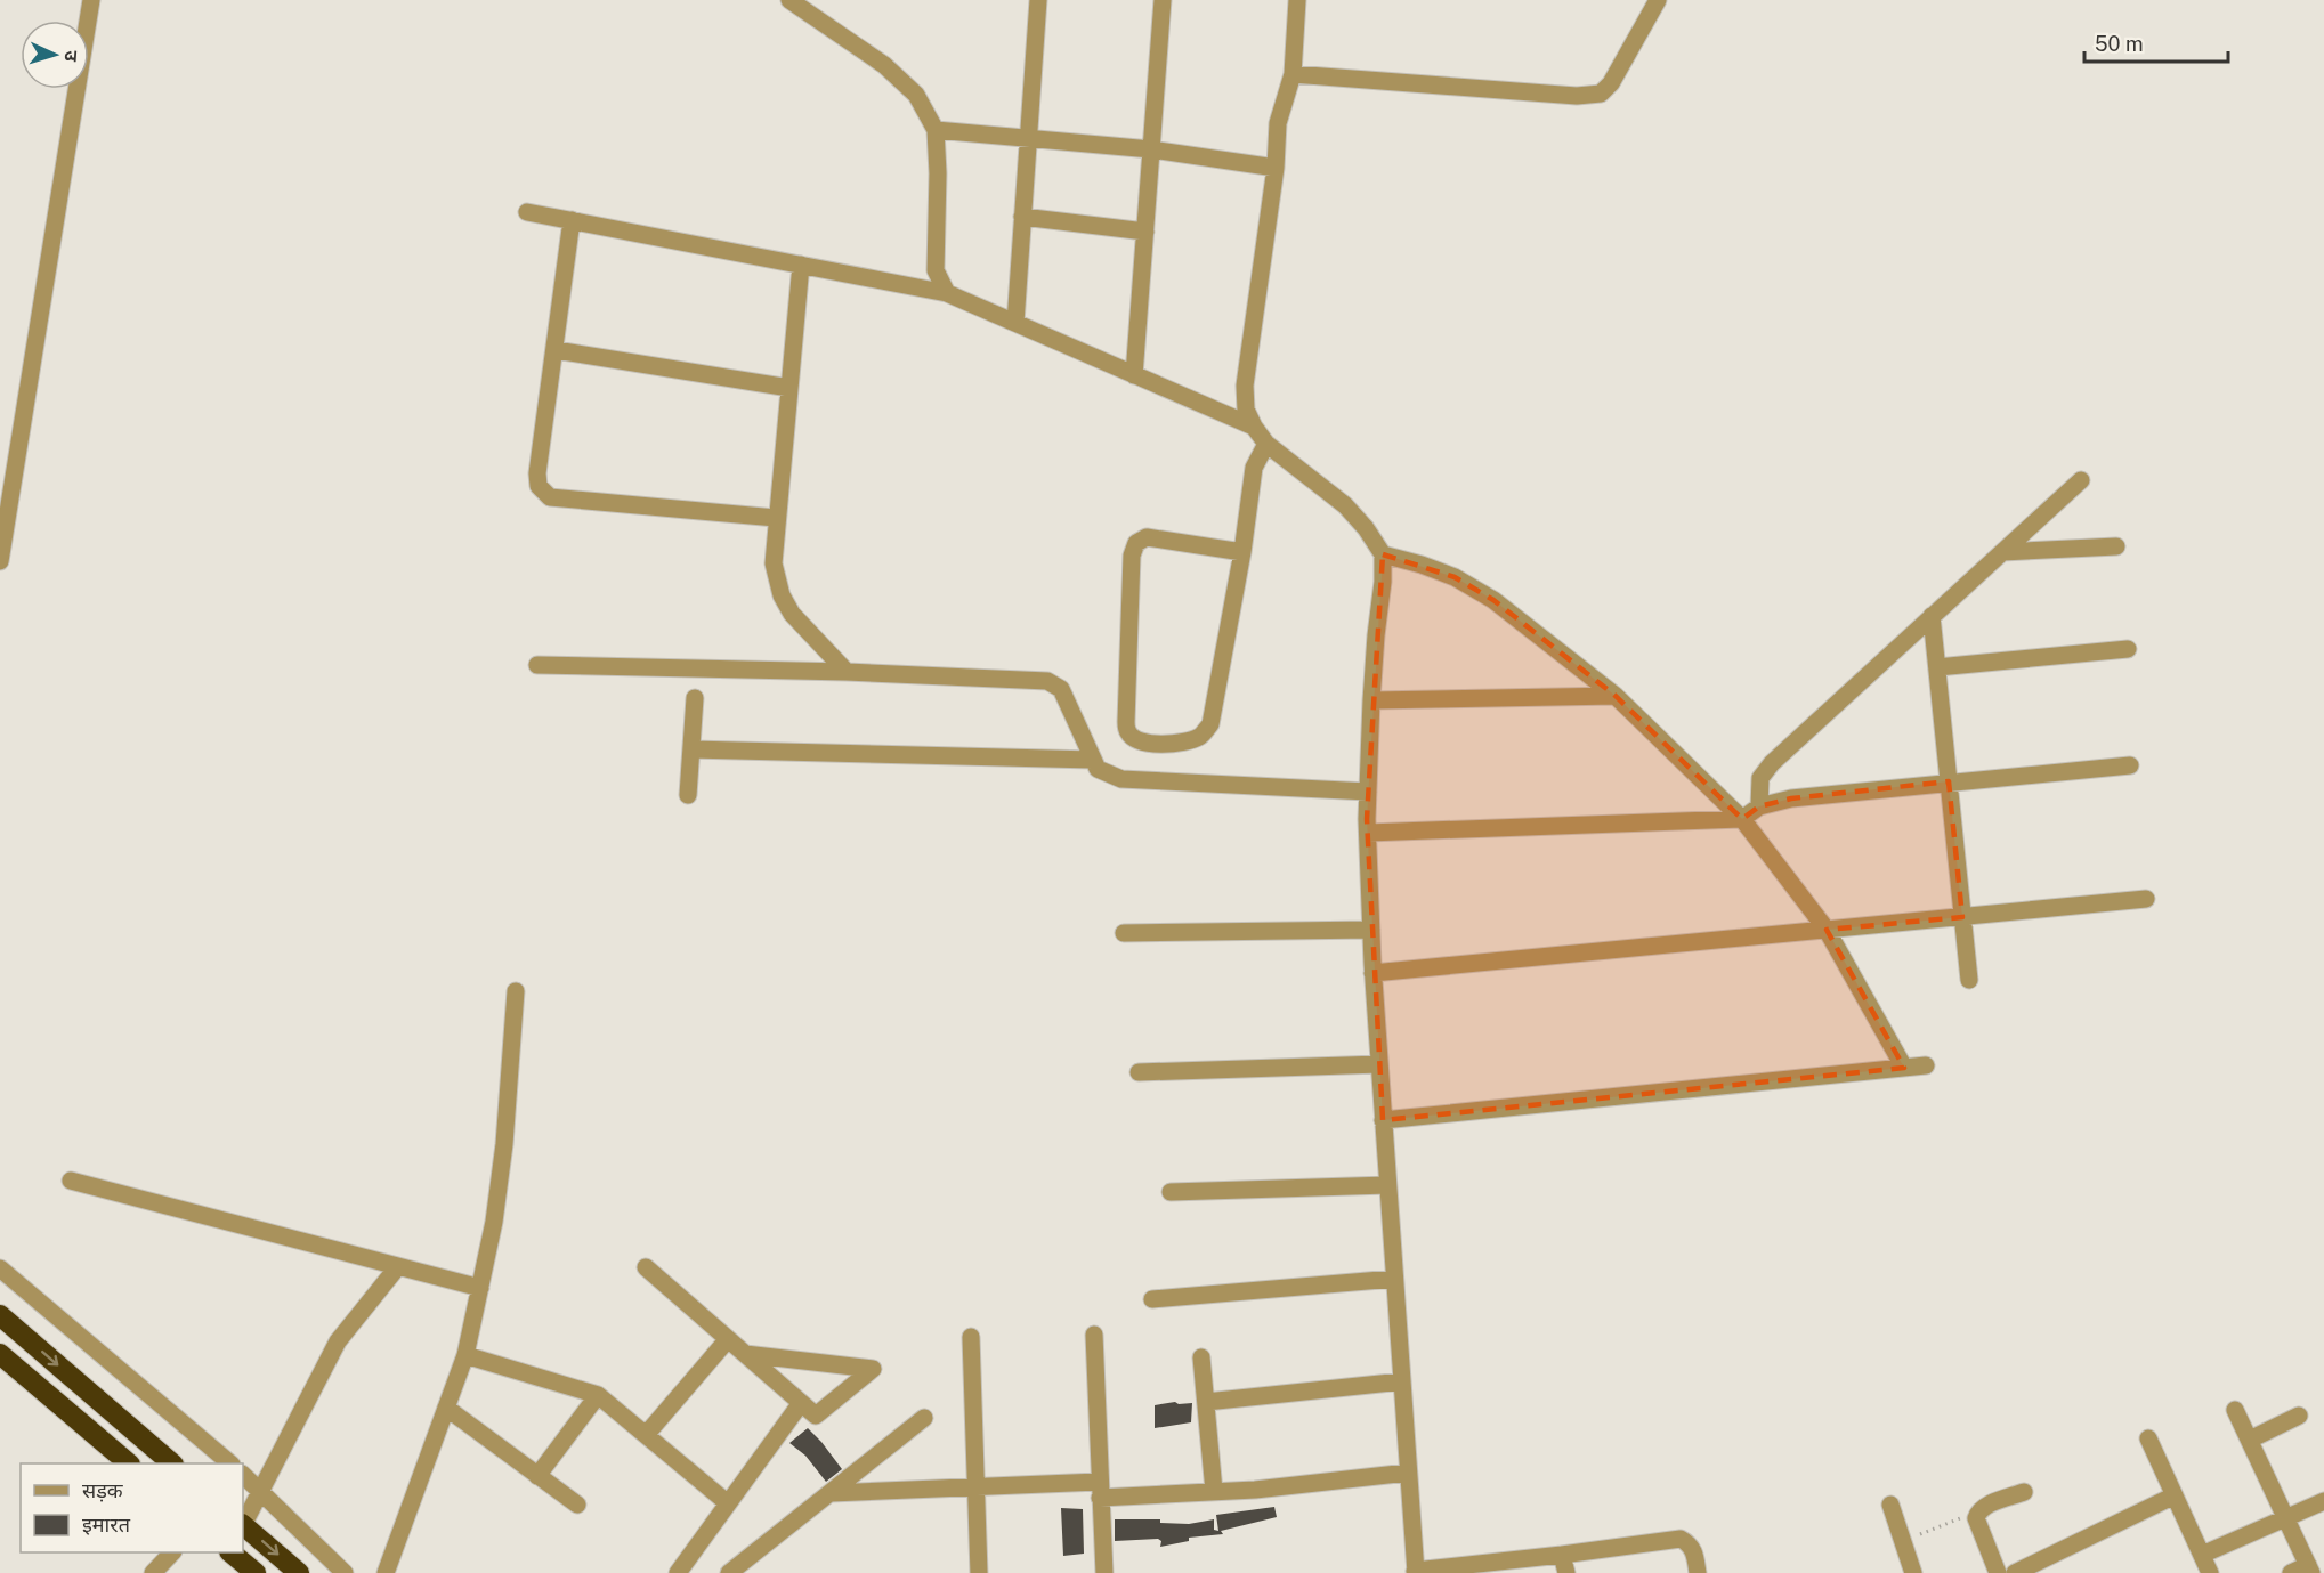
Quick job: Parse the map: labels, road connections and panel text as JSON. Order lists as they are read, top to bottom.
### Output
{
  "legend": ["सड़क", "इमारत"],
  "scale_bar": "50 m",
  "north": "right"
}
